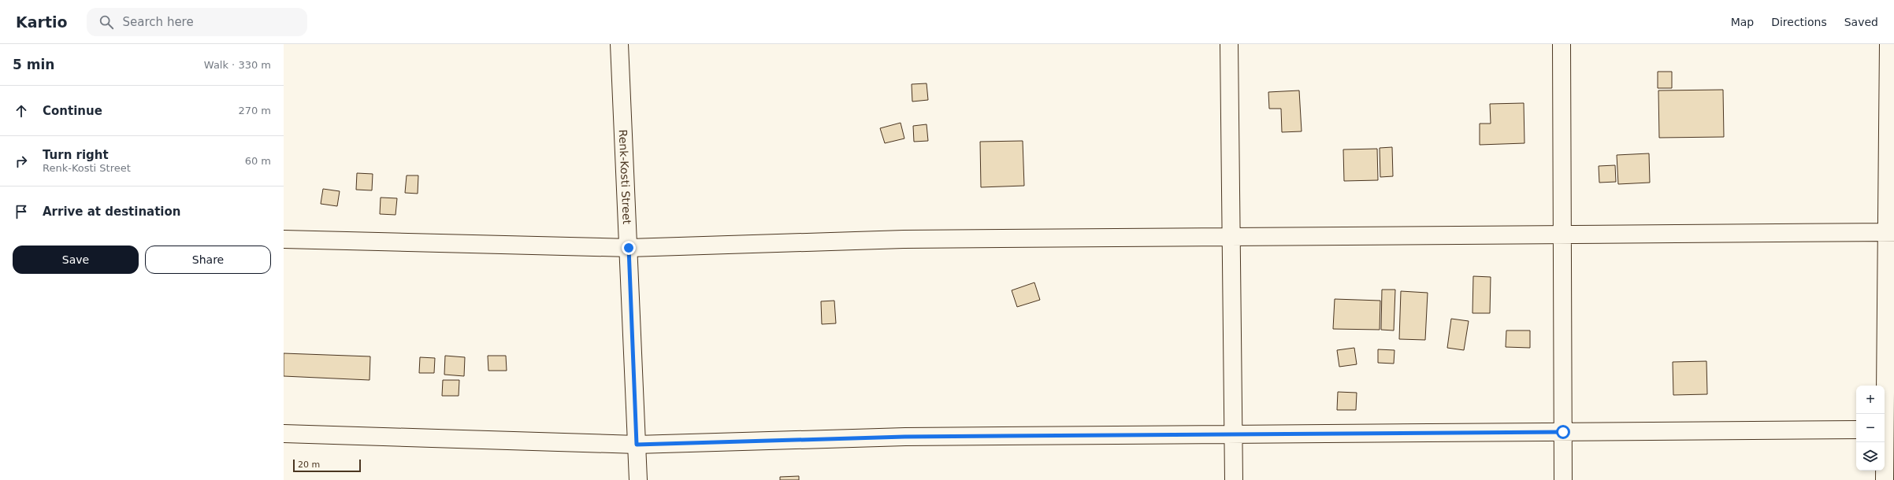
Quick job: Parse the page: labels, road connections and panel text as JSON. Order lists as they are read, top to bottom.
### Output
{
  "streets": {
    "street": ["Renk-Kosti Street"]
  },
  "scale_bar": "20 m",
  "page": {
    "header": "Kartio",
    "search": "Search here",
    "nav": ["Map", "Directions", "Saved"],
    "heading": ["5 min", "Walk · 330 m"],
    "list": [
      ["Continue", "270 m"],
      ["Turn right", "Renk-Kosti Street", "60 m"],
      "Arrive at destination"
    ],
    "buttons": ["Save", "Share"],
    "map_buttons": ["+", "−"],
    "scale": "20 m"
  }
}
